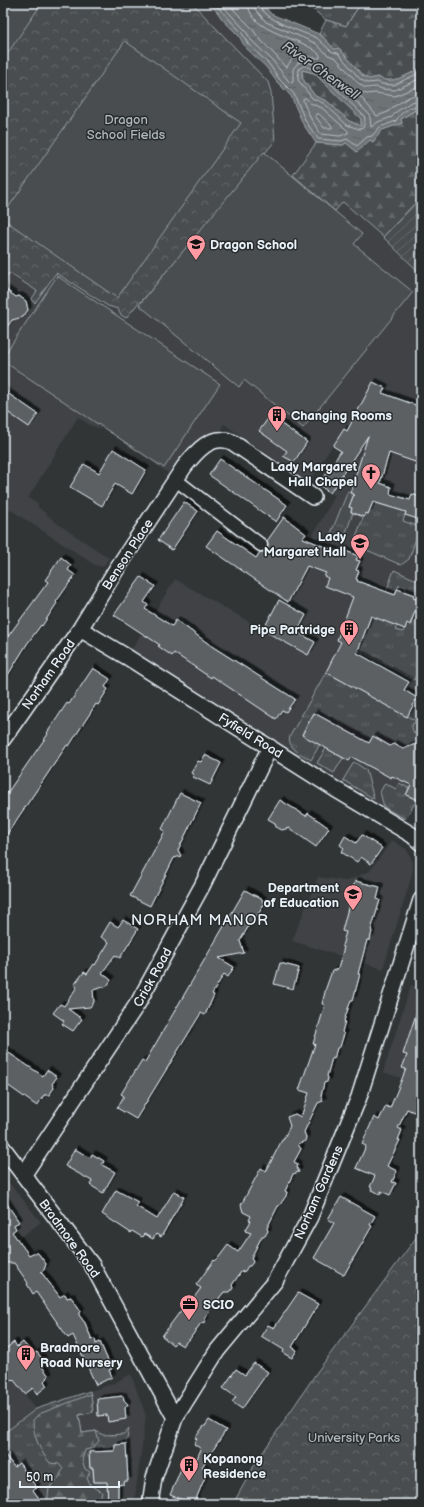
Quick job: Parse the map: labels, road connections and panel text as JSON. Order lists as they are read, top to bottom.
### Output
{
  "streets": {
    "street": [
      "Benson Place",
      "Norham Road",
      "Fyfield Road",
      "Crick Road",
      "Norham Gardens",
      "Bradmore Road"
    ]
  },
  "crossings": [
    ["Benson Place", "Norham Road"],
    ["Benson Place", "Fyfield Road"],
    ["Norham Road", "Fyfield Road"],
    ["Fyfield Road", "Crick Road"],
    ["Crick Road", "Bradmore Road"],
    ["Norham Gardens", "Bradmore Road"]
  ],
  "districts": ["NORHAM MANOR"],
  "water": ["River Cherwell"],
  "parks": ["Dragon School Fields", "University Parks"],
  "places": {
    "school or university": ["Dragon School", "Lady Margaret Hall", "Department of Education"],
    "building": [
      "Changing Rooms",
      "Pipe Partridge",
      "Bradmore Road Nursery",
      "Kopanong Residence"
    ],
    "church": ["Lady Margaret Hall Chapel"],
    "office": ["SCIO"]
  },
  "scale_bar": "50 m"
}
